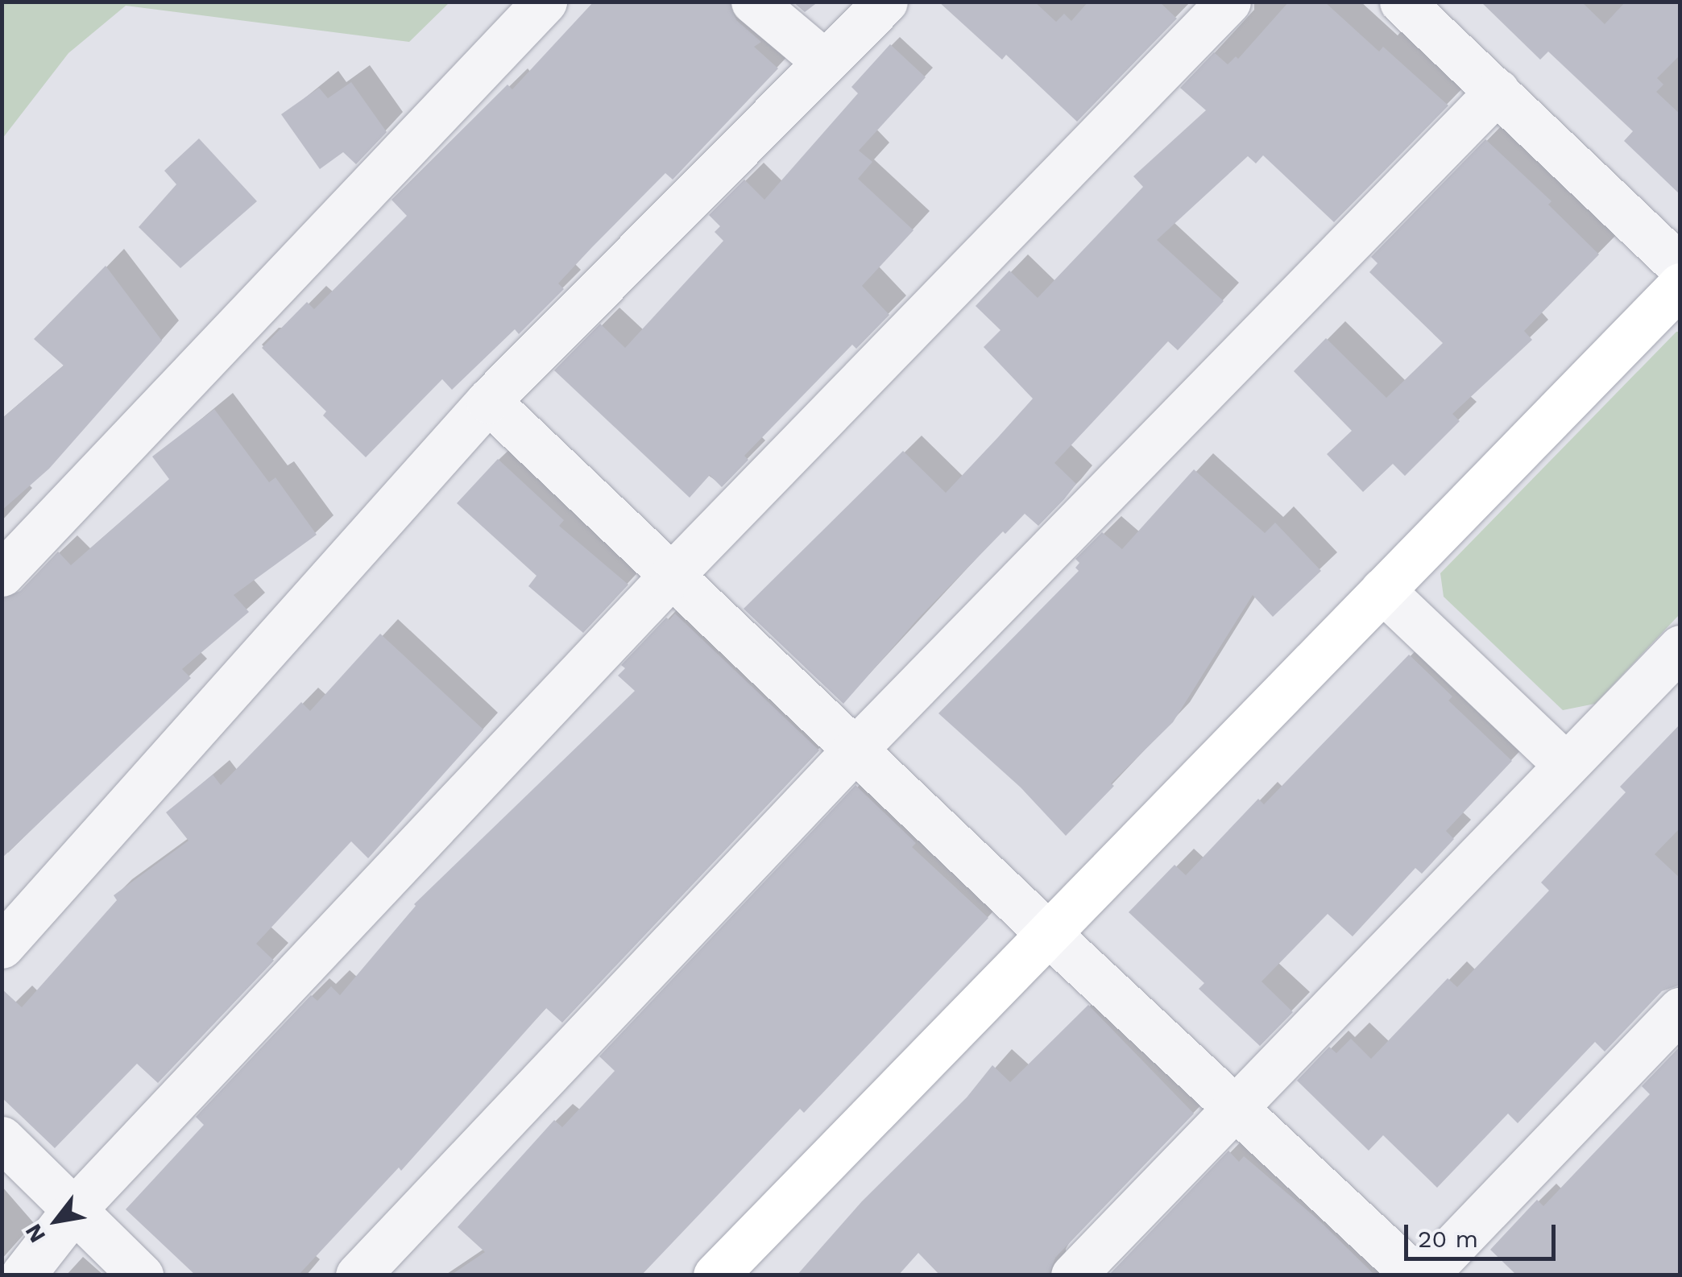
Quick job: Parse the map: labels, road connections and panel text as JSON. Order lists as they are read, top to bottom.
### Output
{
  "scale_bar": "20 m",
  "north": "bottom left"
}
